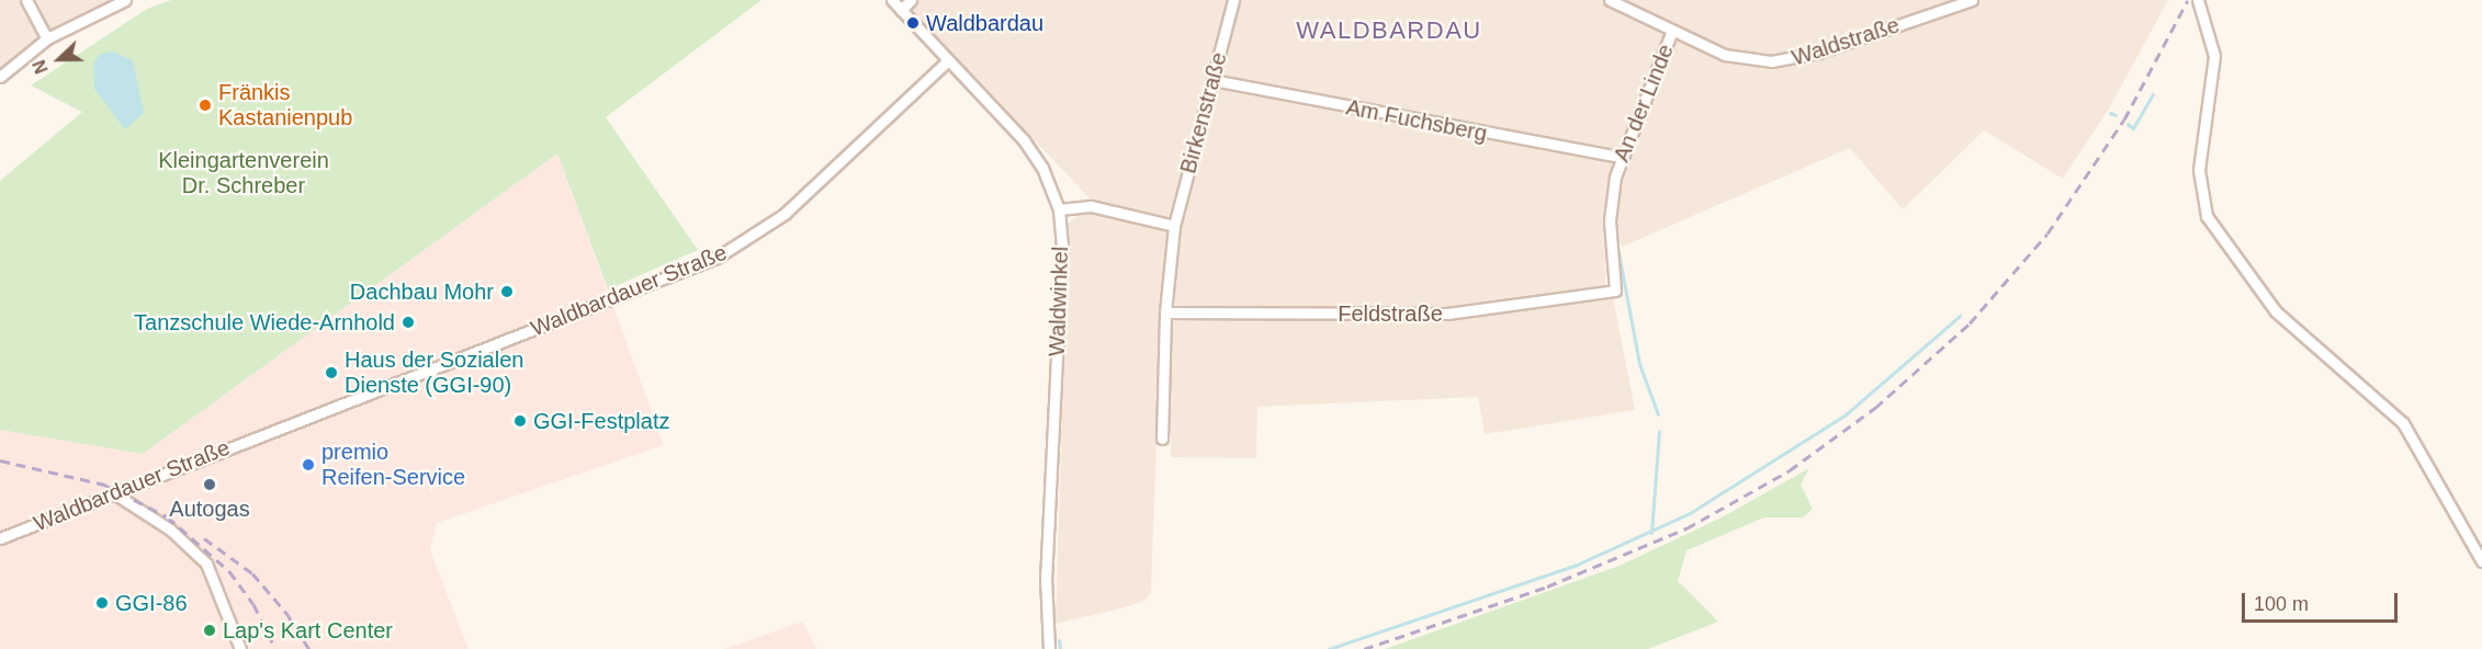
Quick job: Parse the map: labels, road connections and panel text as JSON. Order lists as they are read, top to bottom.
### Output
{
  "streets": {
    "street": [
      "Waldstraße",
      "An der Linde",
      "Birkenstraße",
      "Am Fuchsberg",
      "Waldbardauer Straße",
      "Waldwinkel",
      "Feldstraße"
    ]
  },
  "crossings": [
    ["Waldstraße", "An der Linde"],
    ["An der Linde", "Am Fuchsberg"],
    ["An der Linde", "Feldstraße"],
    ["Birkenstraße", "Am Fuchsberg"],
    ["Birkenstraße", "Feldstraße"],
    ["Waldbardauer Straße", "Waldwinkel"]
  ],
  "districts": ["WALDBARDAU"],
  "parks": ["Kleingartenverein Dr. Schreber"],
  "places": [
    "Waldbardau",
    "Fränkis Kastanienpub",
    "Dachbau Mohr",
    "Tanzschule Wiede-Arnhold",
    "Haus der Sozialen Dienste (GGI-90)",
    "GGI-Festplatz",
    "premio Reifen-Service",
    "Autogas",
    "GGI-86",
    "Lap's Kart Center"
  ],
  "scale_bar": "100 m",
  "north": "left"
}
